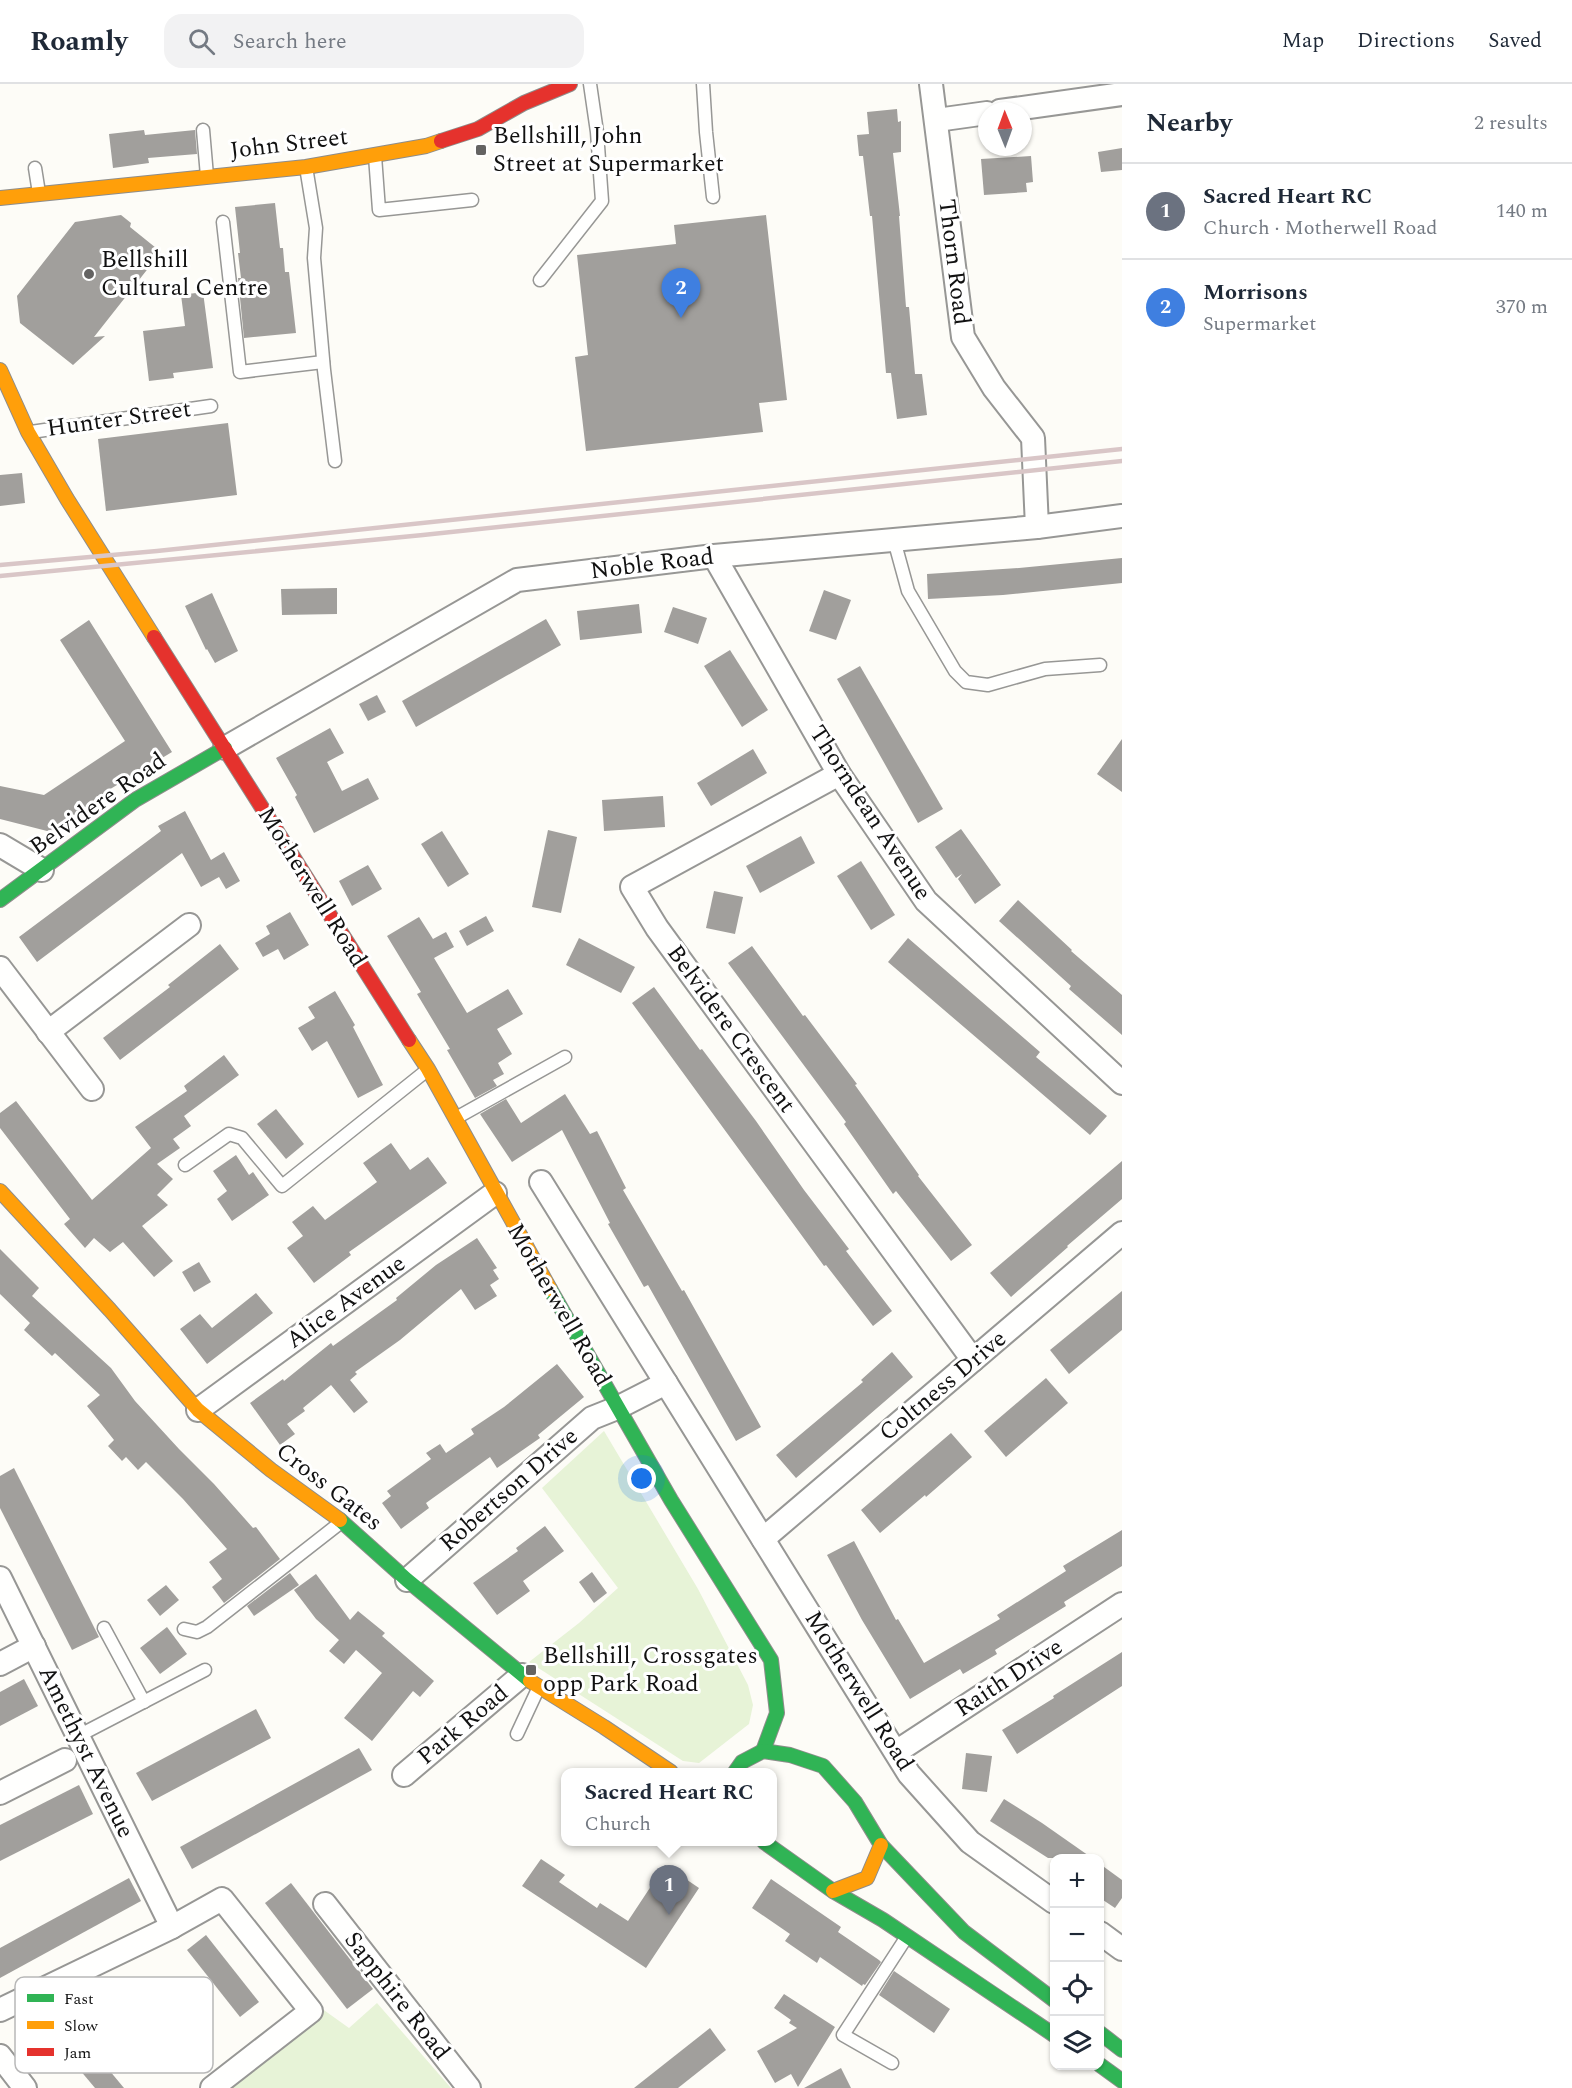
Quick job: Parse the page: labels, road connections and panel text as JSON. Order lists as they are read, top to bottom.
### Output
{
  "streets": {
    "main road": [
      "John Street",
      "Belvidere Road",
      "Motherwell Road",
      "Cross Gates"
    ],
    "street": [
      "Thorn Road",
      "Noble Road",
      "Thorndean Avenue",
      "Belvidere Crescent",
      "Alice Avenue",
      "Coltness Drive",
      "Robertson Drive",
      "Raith Drive",
      "Park Road",
      "Amethyst Avenue",
      "Sapphire Road"
    ],
    "lane": ["Hunter Street"]
  },
  "crossings": [
    ["Thorn Road", "Noble Road"],
    ["Hunter Street", "Motherwell Road"],
    ["Noble Road", "Belvidere Road"],
    ["Noble Road", "Thorndean Avenue"],
    ["Noble Road", "Motherwell Road"],
    ["Belvidere Road", "Motherwell Road"],
    ["Thorndean Avenue", "Belvidere Crescent"],
    ["Motherwell Road", "Alice Avenue"],
    ["Motherwell Road", "Coltness Drive"],
    ["Motherwell Road", "Robertson Drive"],
    ["Motherwell Road", "Raith Drive"],
    ["Belvidere Crescent", "Coltness Drive"],
    ["Alice Avenue", "Cross Gates"],
    ["Cross Gates", "Robertson Drive"],
    ["Cross Gates", "Park Road"]
  ],
  "places": {
    "transit": ["Bellshill, John Street at Supermarket", "Bellshill, Crossgates opp Park Road"],
    "other": ["Bellshill Cultural Centre"]
  },
  "legend": ["Fast", "Slow", "Jam"],
  "north": "top",
  "page": {
    "header": "Roamly",
    "search": "Search here",
    "nav": ["Map", "Directions", "Saved"],
    "heading": ["Nearby", "2 results"],
    "list": [
      {
        "mark": "1",
        "name": "Sacred Heart RC",
        "note": "Church · Motherwell Road",
        "value": "140 m"
      },
      {
        "mark": "2",
        "name": "Morrisons",
        "note": "Supermarket",
        "value": "370 m"
      }
    ],
    "pins": ["2", "1"],
    "popup": ["Sacred Heart RC", "Church"],
    "map_buttons": ["+", "−"]
  }
}
